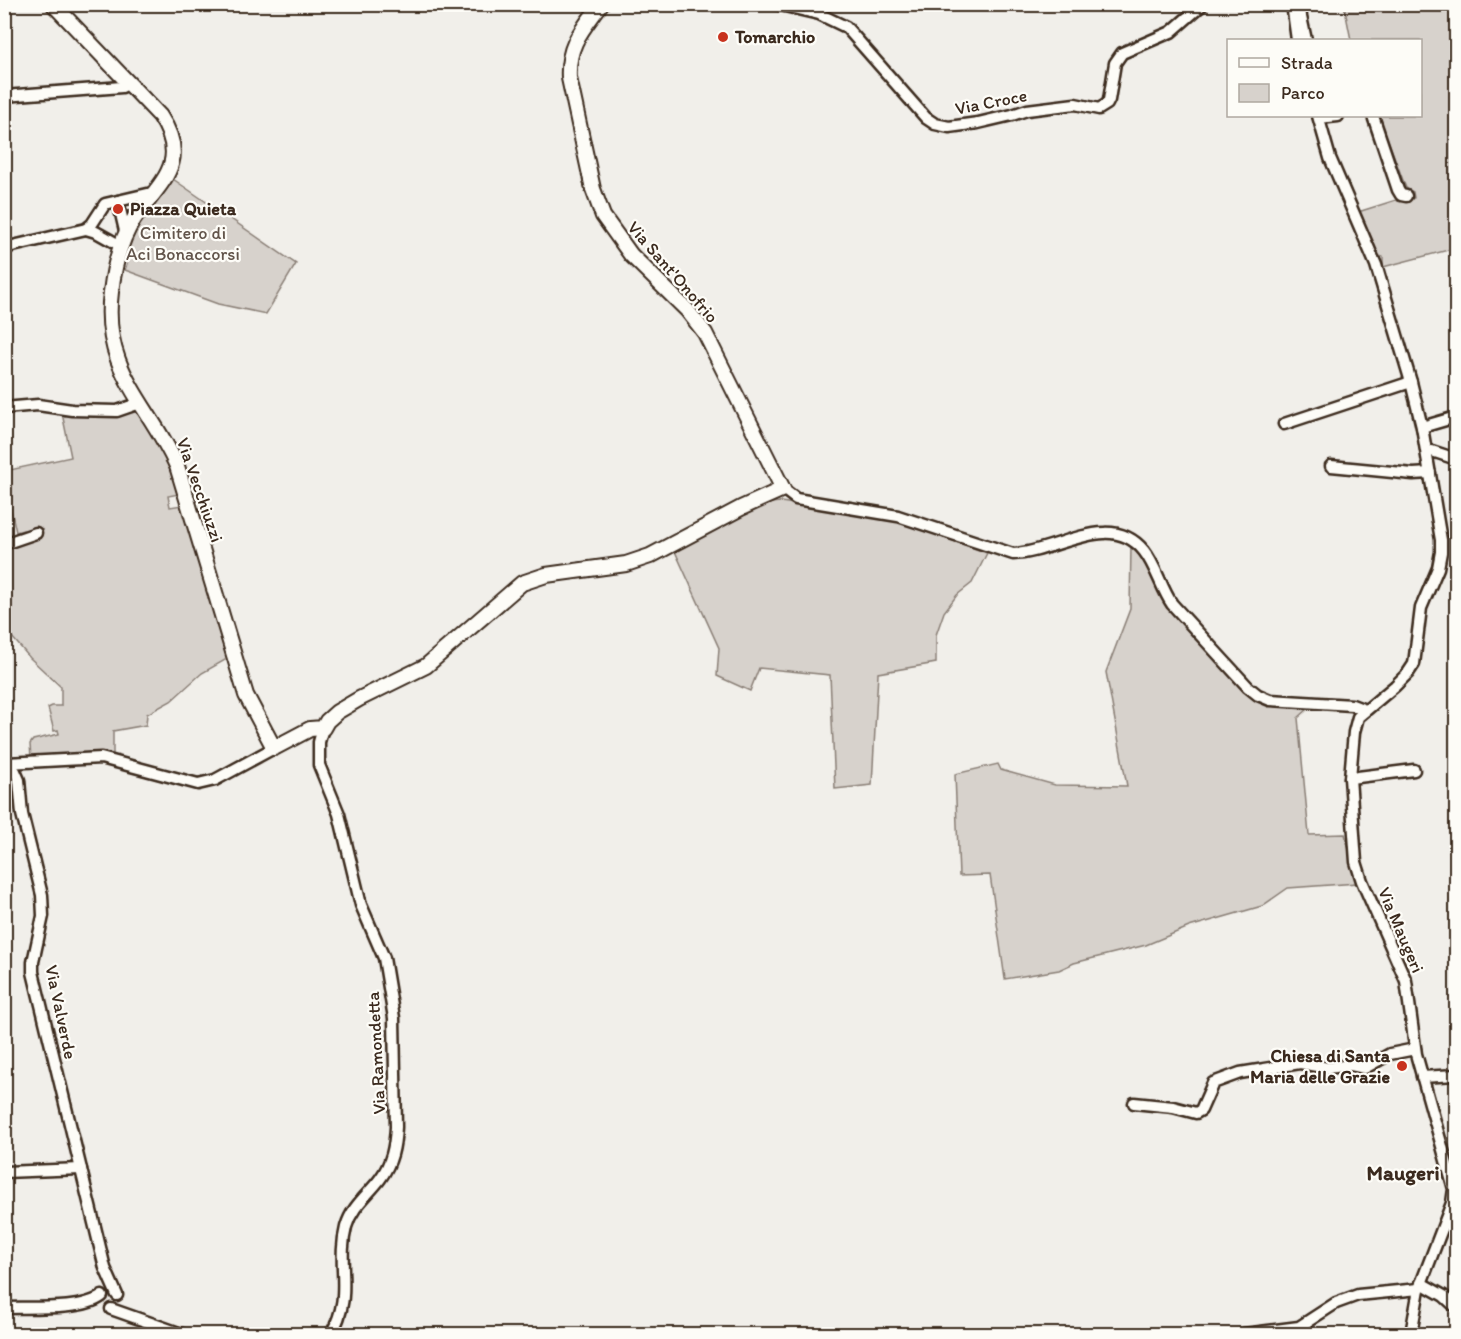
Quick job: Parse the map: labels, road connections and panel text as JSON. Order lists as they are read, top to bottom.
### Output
{
  "streets": {
    "main road": ["Via Sant'Onofrio", "Via Vecchiuzzi"],
    "street": [
      "Via Croce",
      "Via Maugeri",
      "Via Valverde",
      "Via Ramondetta"
    ]
  },
  "districts": ["Maugeri"],
  "parks": ["Cimitero di Aci Bonaccorsi"],
  "places": ["Tomarchio", "Piazza Quieta", "Chiesa di Santa Maria delle Grazie"],
  "legend": ["Strada", "Parco"]
}
